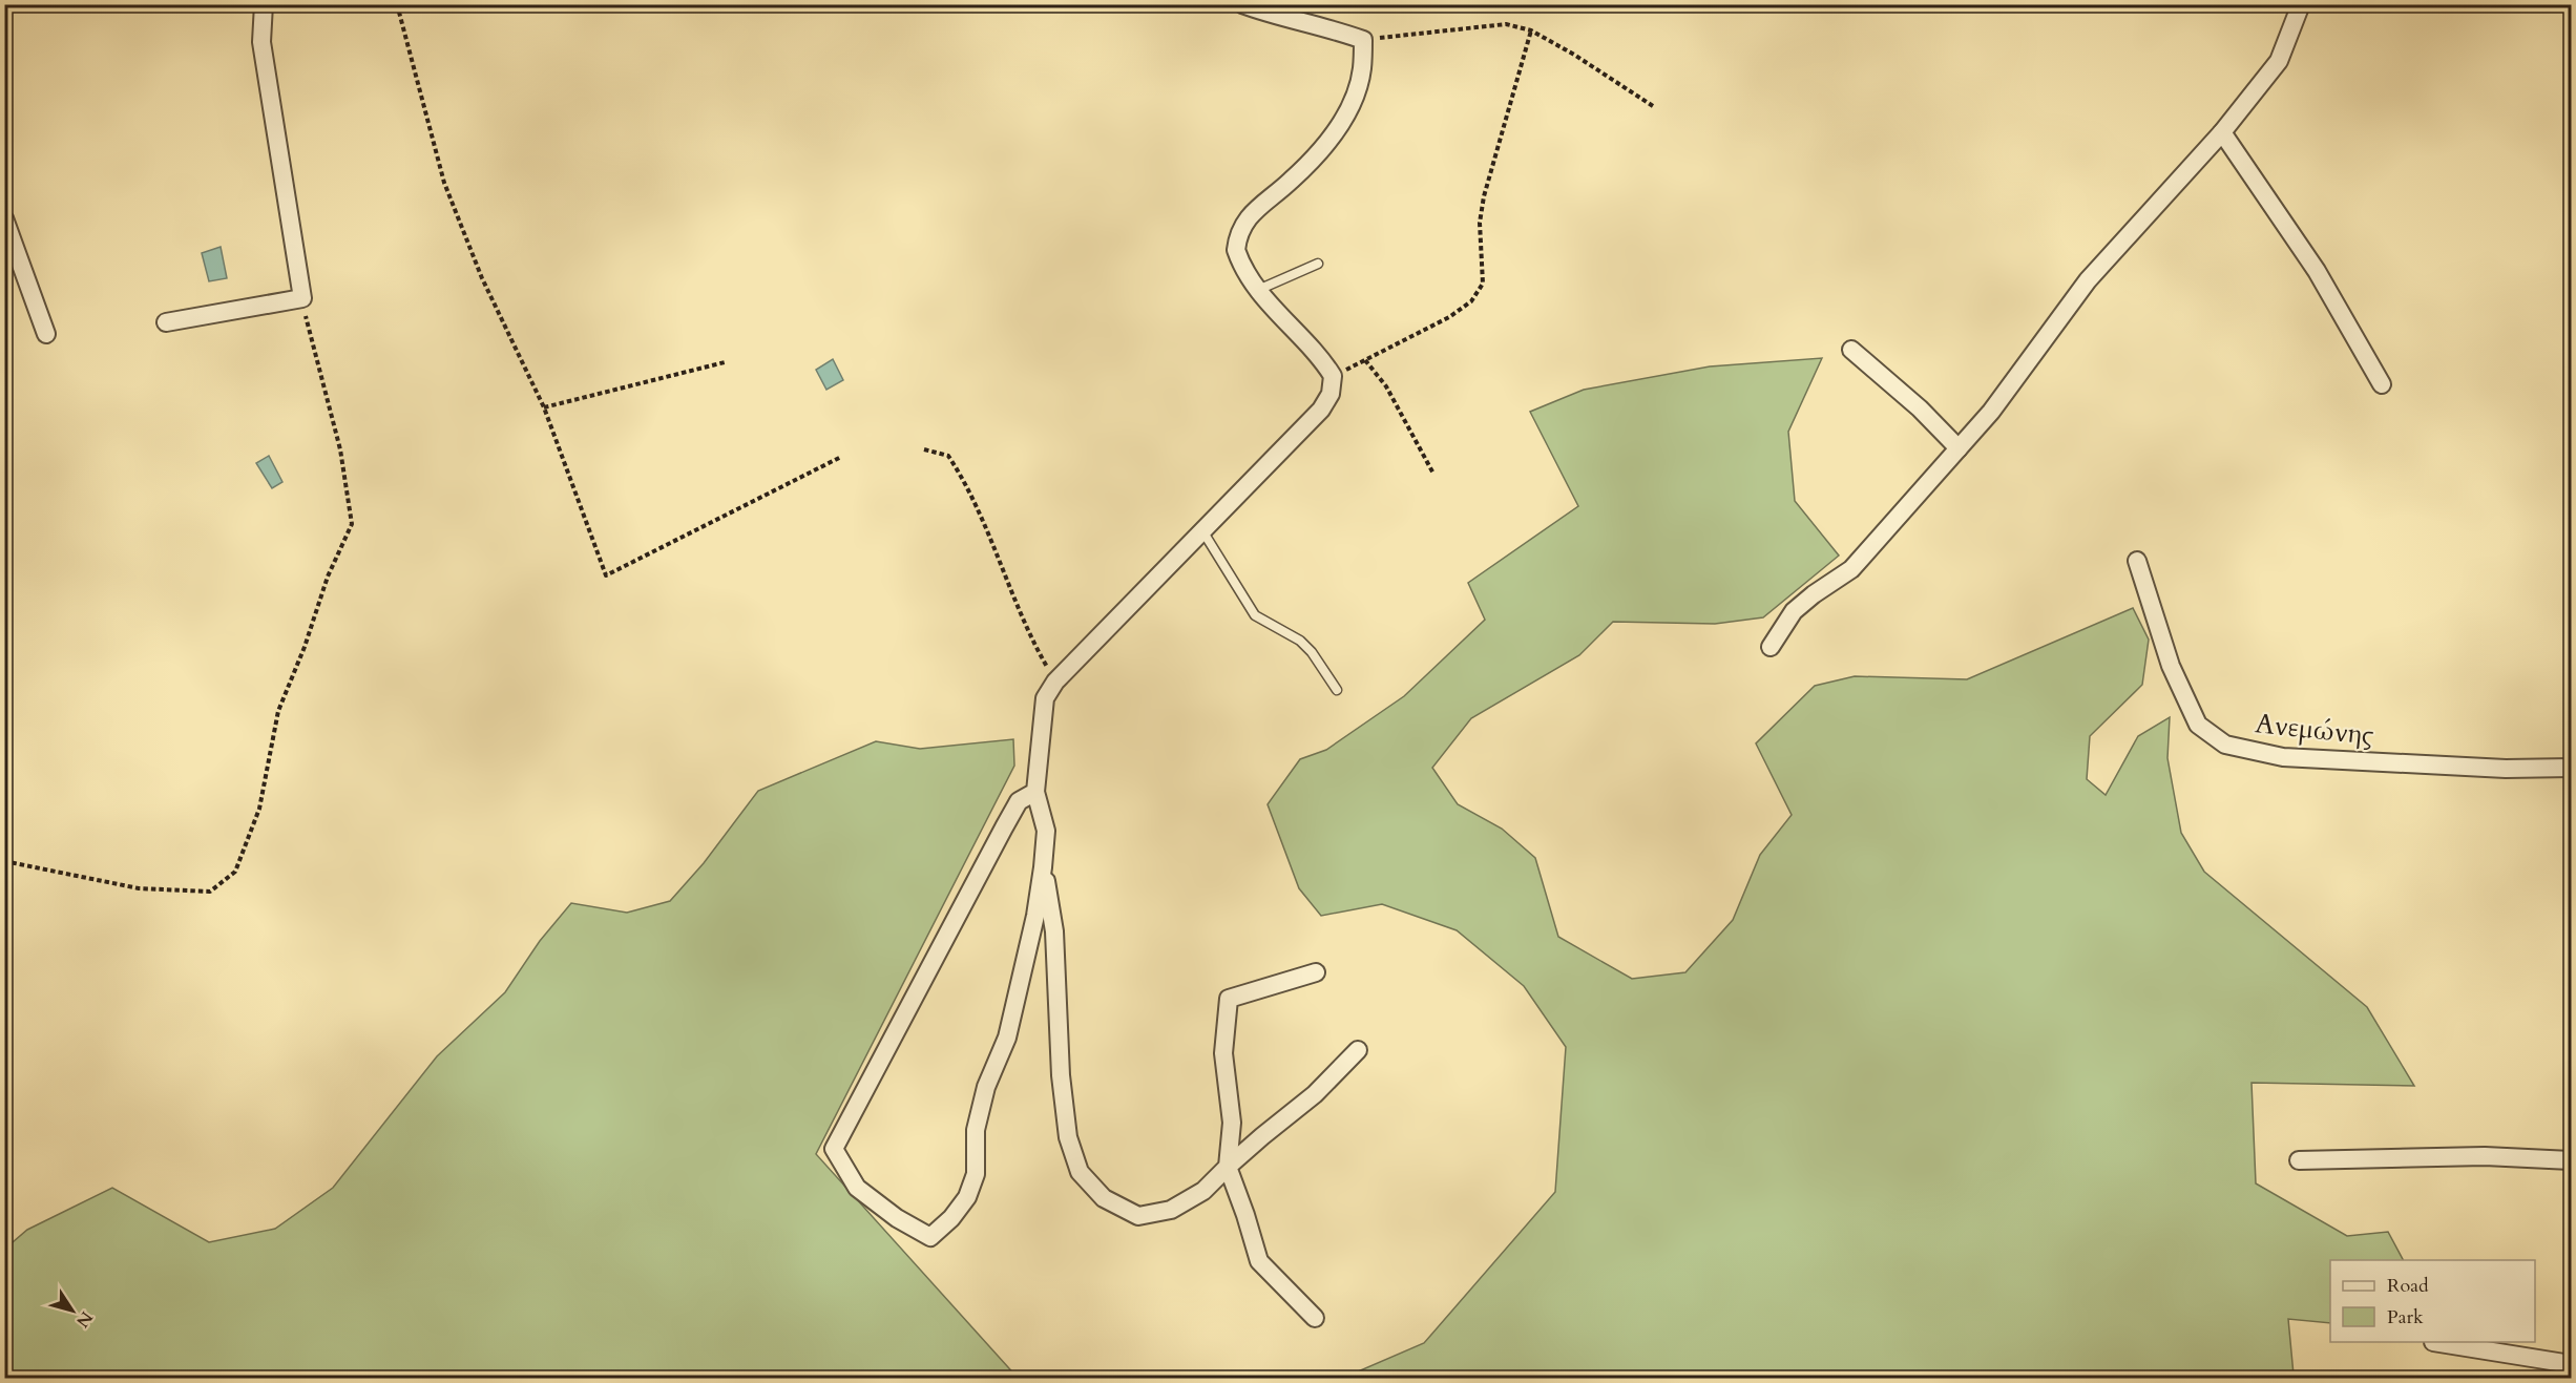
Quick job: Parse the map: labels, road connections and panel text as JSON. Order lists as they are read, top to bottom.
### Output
{
  "streets": {
    "street": ["Ανεμώνης"]
  },
  "legend": ["Road", "Park"],
  "north": "bottom right"
}
